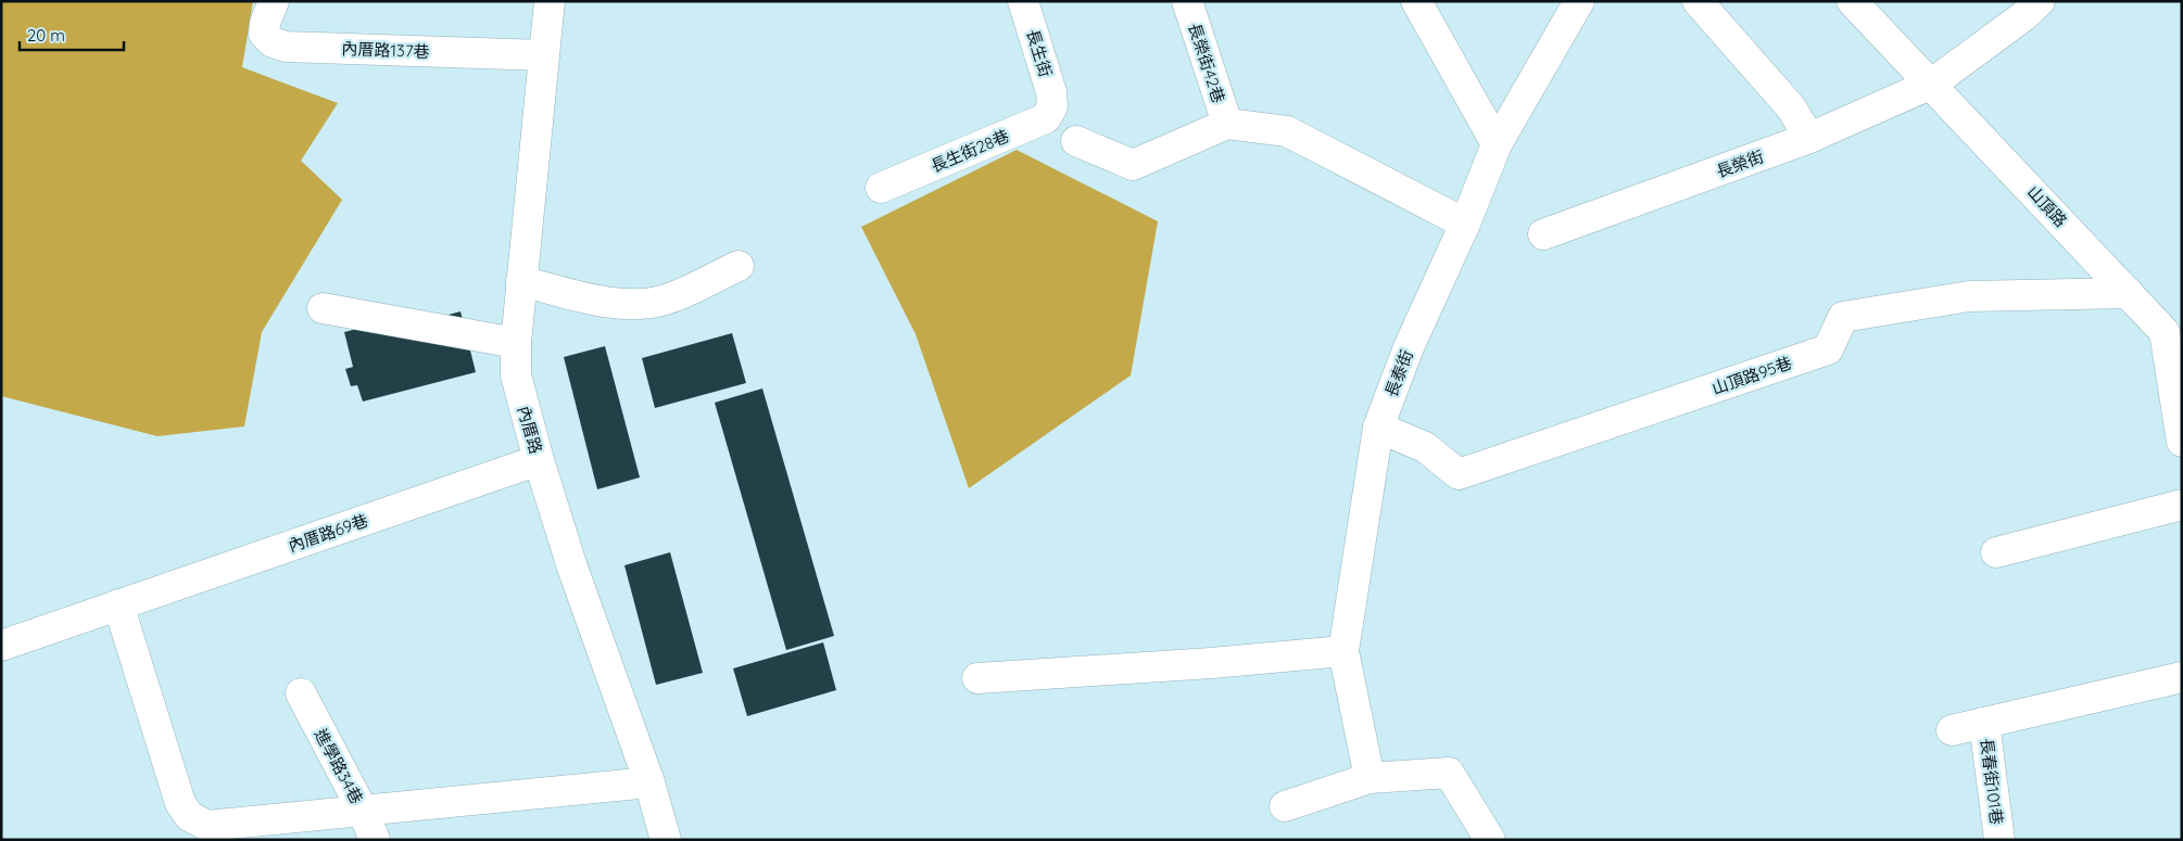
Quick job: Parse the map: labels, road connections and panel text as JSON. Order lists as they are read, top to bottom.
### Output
{
  "streets": {
    "street": [
      "內厝路137巷",
      "長生街",
      "長榮街42巷",
      "長生街28巷",
      "長榮街",
      "山頂路",
      "長泰街",
      "山頂路95巷",
      "內厝路",
      "內厝路69巷",
      "進學路34巷",
      "長春街101巷"
    ]
  },
  "crossings": [
    ["內厝路137巷", "內厝路"],
    ["長生街", "長生街28巷"],
    ["長榮街", "山頂路"],
    ["山頂路", "山頂路95巷"],
    ["長泰街", "山頂路95巷"],
    ["內厝路", "內厝路69巷"]
  ],
  "scale_bar": "20 m"
}
